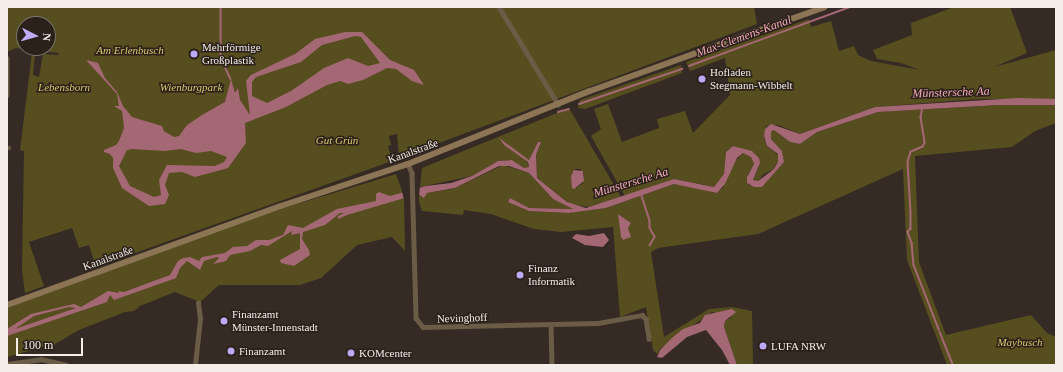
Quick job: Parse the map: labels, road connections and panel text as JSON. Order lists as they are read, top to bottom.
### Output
{
  "streets": {
    "main road": ["Kanalstraße"],
    "street": ["Nevinghoff"]
  },
  "crossings": [
    ["Kanalstraße", "Nevinghoff"]
  ],
  "water": ["Max-Clemens-Kanal", "Münstersche Aa"],
  "parks": [
    "Am Erlenbusch",
    "Lebensborn",
    "Wienburgpark",
    "Gut Grün",
    "Maybusch"
  ],
  "places": [
    "Mehrförmige Großplastik",
    "Hofladen Stegmann-Wibbelt",
    "Finanz Informatik",
    "Finanzamt Münster-Innenstadt",
    "LUFA NRW",
    "Finanzamt",
    "KOMcenter"
  ],
  "scale_bar": "100 m",
  "north": "right"
}
